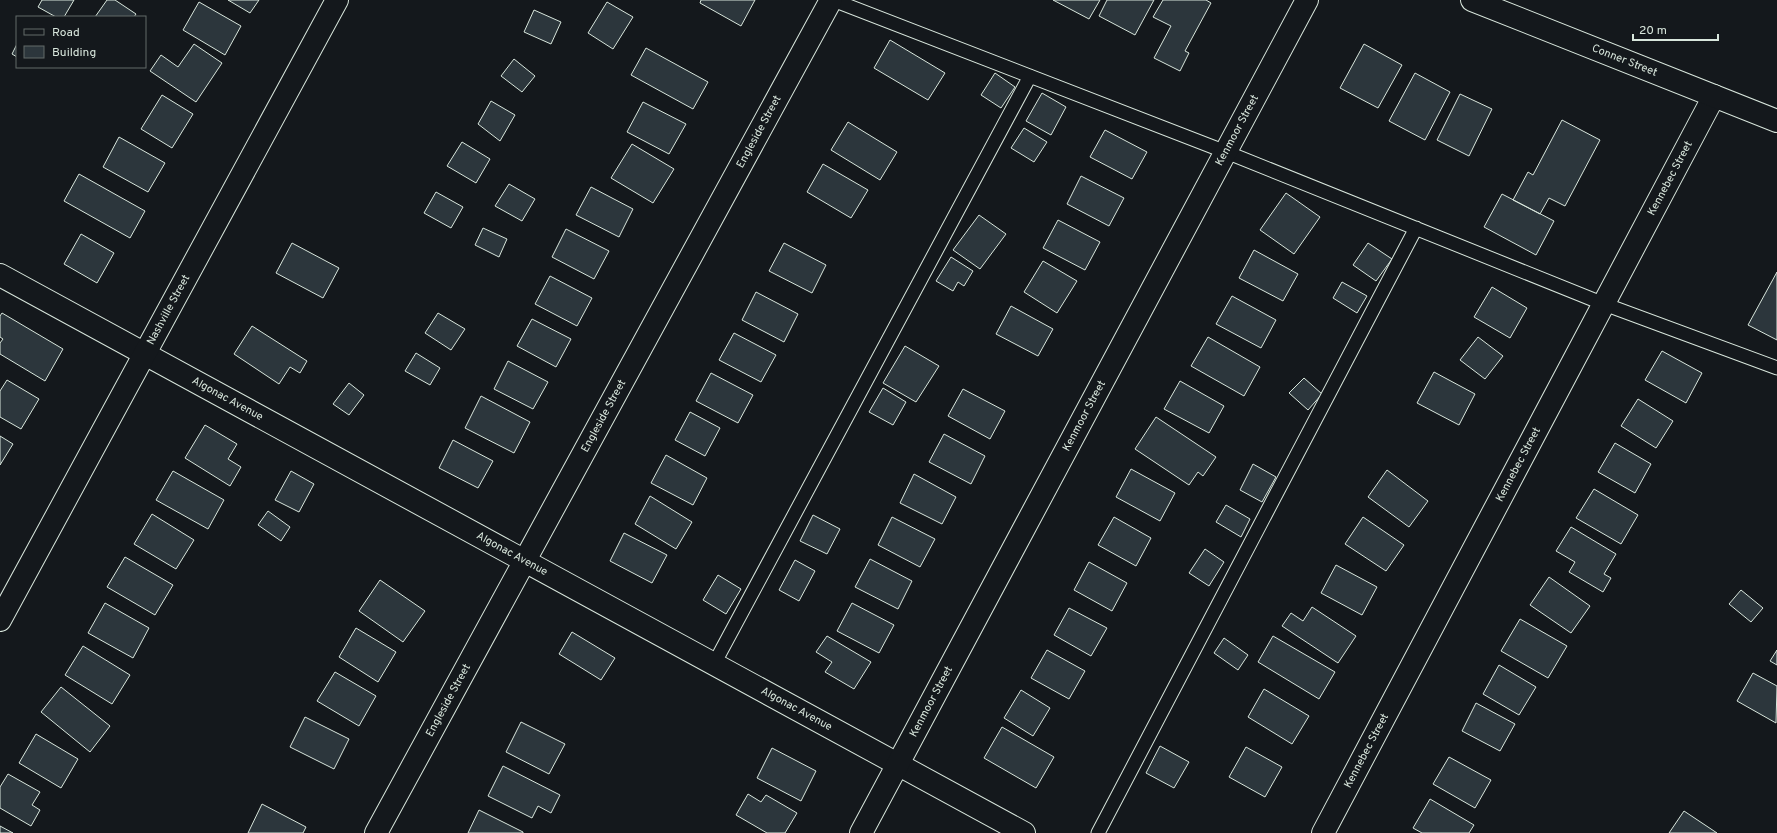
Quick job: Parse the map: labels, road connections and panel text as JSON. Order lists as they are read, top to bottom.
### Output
{
  "streets": {
    "street": [
      "Conner Street",
      "Kenmoor Street",
      "Engleside Street",
      "Kennebec Street",
      "Nashville Street",
      "Algonac Avenue"
    ]
  },
  "crossings": [
    ["Conner Street", "Kennebec Street"],
    ["Kenmoor Street", "Algonac Avenue"],
    ["Engleside Street", "Algonac Avenue"],
    ["Nashville Street", "Algonac Avenue"]
  ],
  "legend": ["Road", "Building"],
  "scale_bar": "20 m"
}
